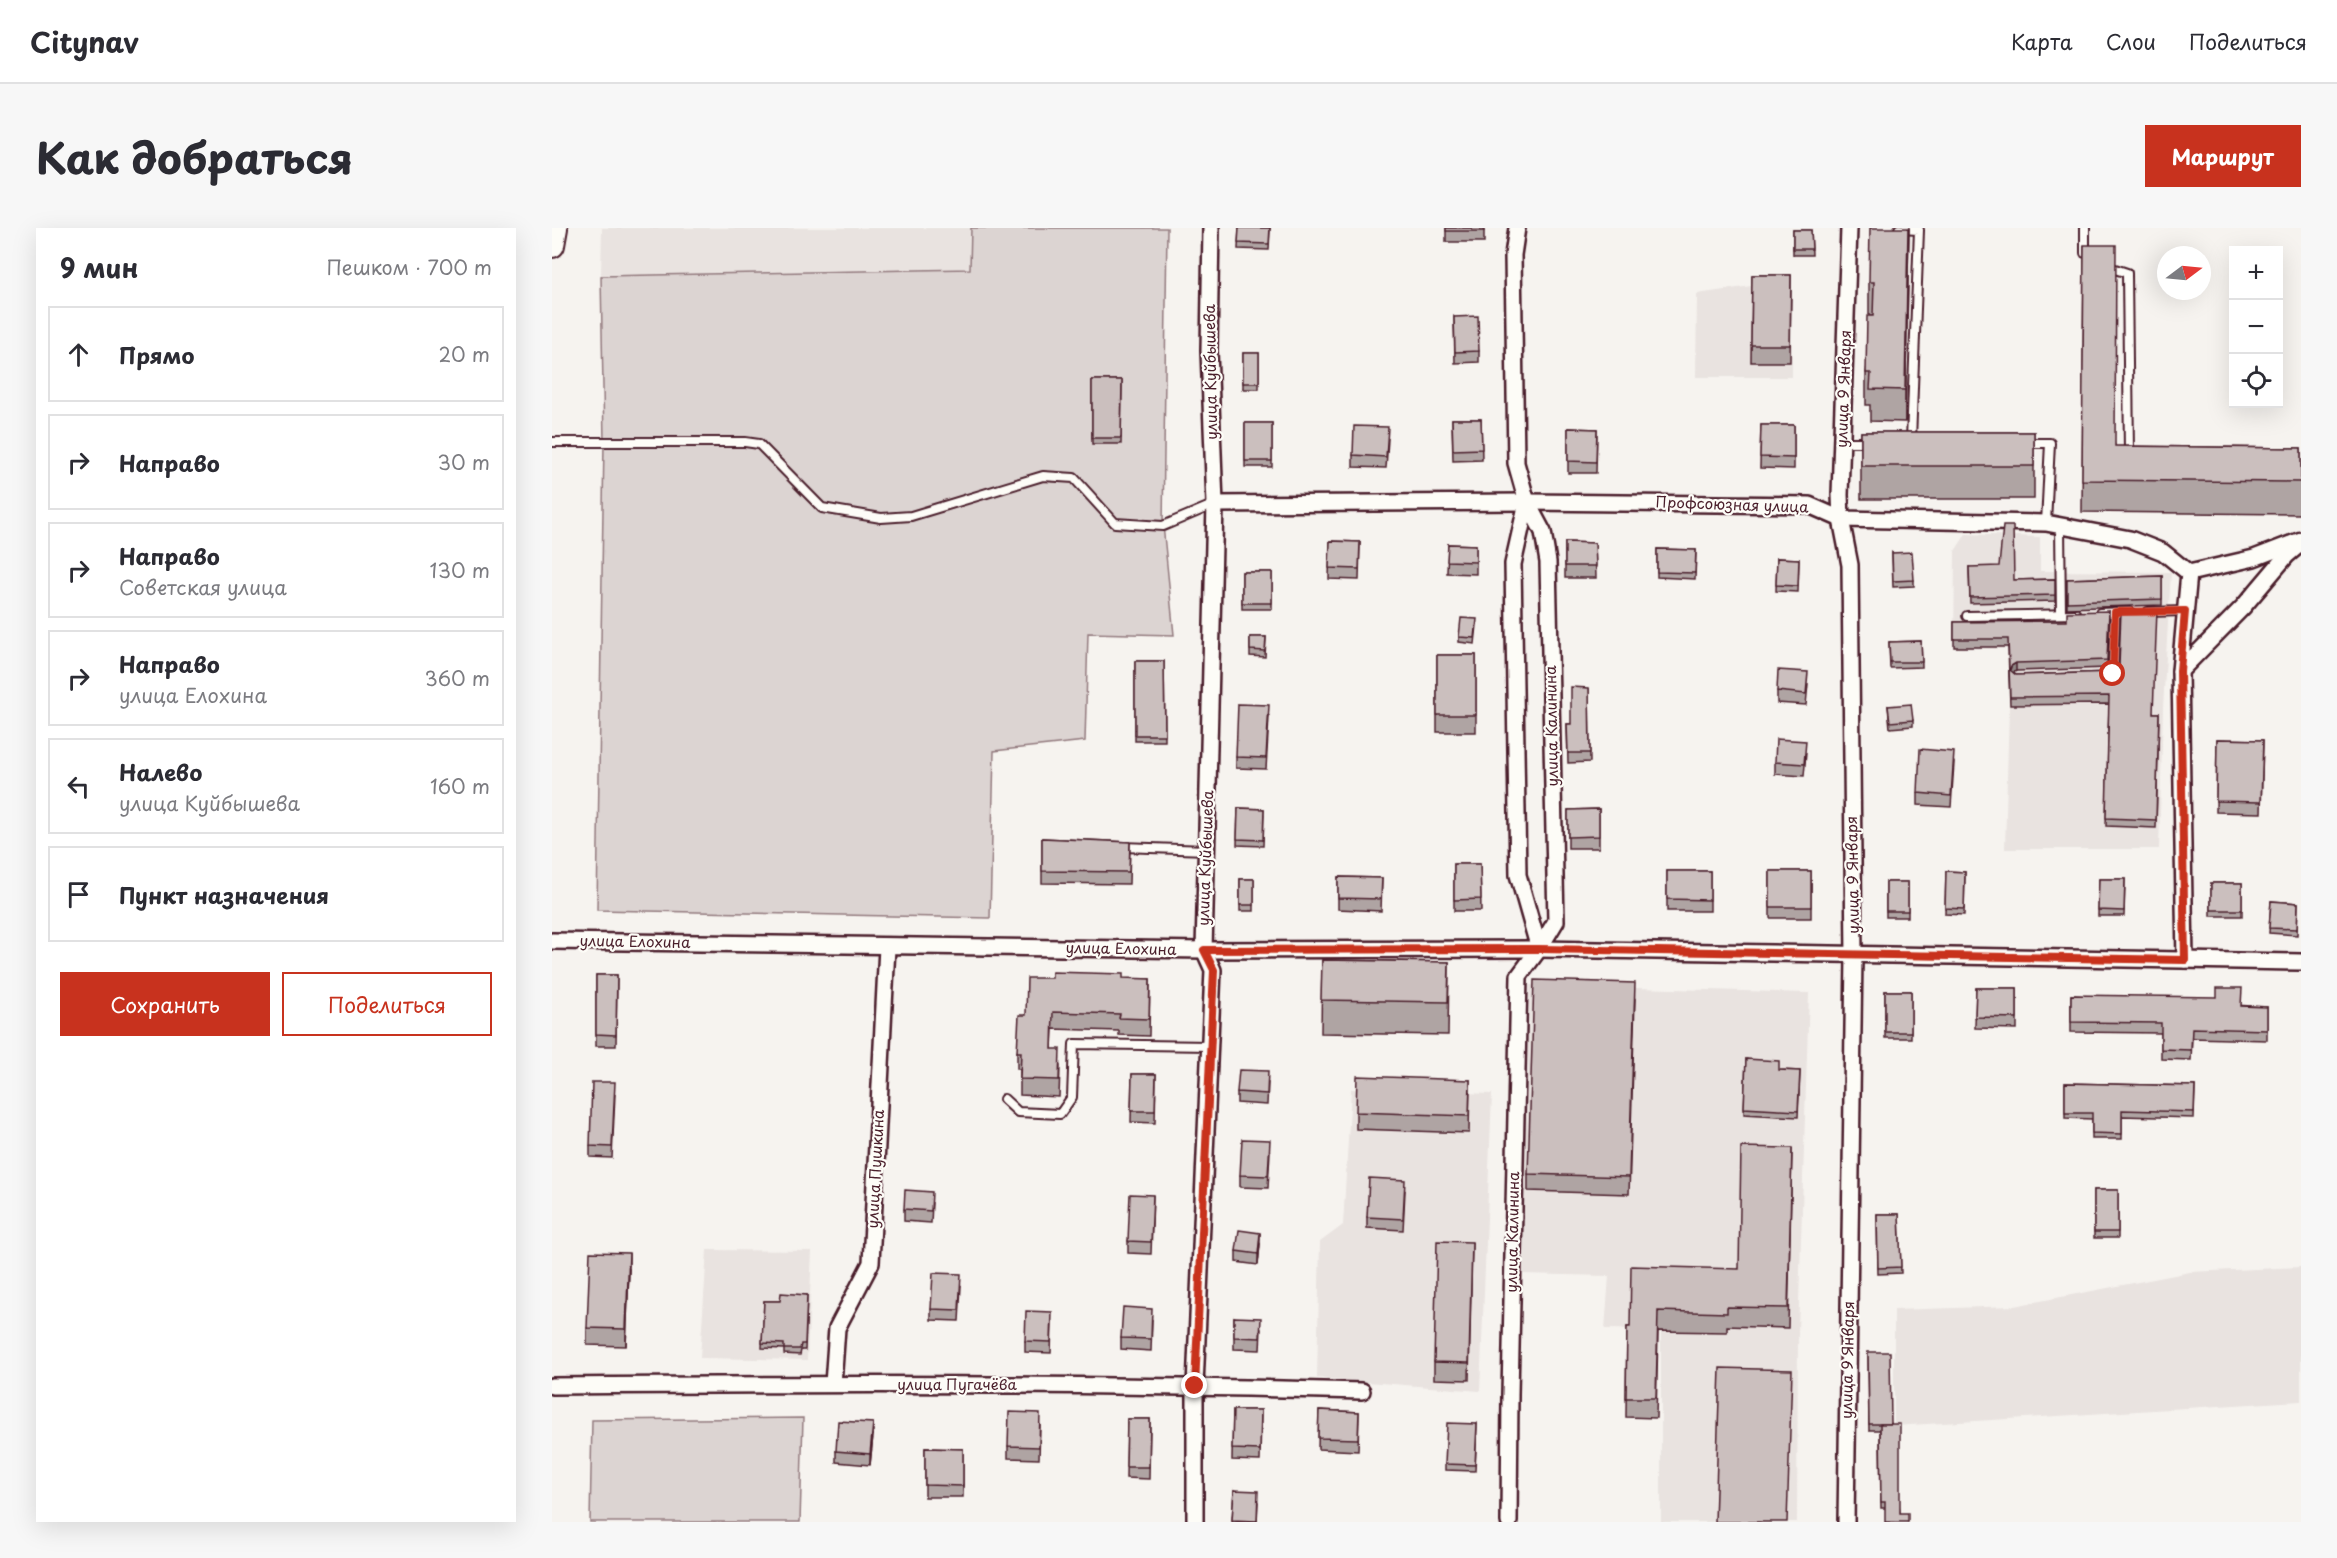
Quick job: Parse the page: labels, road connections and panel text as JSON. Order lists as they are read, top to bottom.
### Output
{
  "streets": {
    "street": [
      "улица Куйбышева",
      "улица 9 Января",
      "Профсоюзная улица",
      "улица Калинина",
      "улица Елохина",
      "улица Пушкина",
      "улица Пугачёва"
    ]
  },
  "crossings": [
    ["улица Куйбышева", "Профсоюзная улица"],
    ["улица Куйбышева", "улица Елохина"],
    ["улица Куйбышева", "улица Пугачёва"],
    ["улица 9 Января", "Профсоюзная улица"],
    ["улица 9 Января", "улица Елохина"],
    ["Профсоюзная улица", "улица Калинина"],
    ["улица Калинина", "улица Елохина"],
    ["улица Елохина", "улица Пушкина"],
    ["улица Пушкина", "улица Пугачёва"]
  ],
  "north": "right",
  "page": {
    "header": "Citynav",
    "nav": ["Карта", "Слои", "Поделиться"],
    "title": "Как добраться",
    "buttons": [
      "Маршрут",
      ["Сохранить", "Поделиться"]
    ],
    "heading": ["9 мин", "Пешком · 700 m"],
    "map_buttons": ["+", "−"],
    "list": [
      ["Прямо", "20 m"],
      ["Направо", "30 m"],
      ["Направо", "Советская улица", "130 m"],
      ["Направо", "улица Елохина", "360 m"],
      ["Налево", "улица Куйбышева", "160 m"],
      "Пункт назначения"
    ]
  }
}
